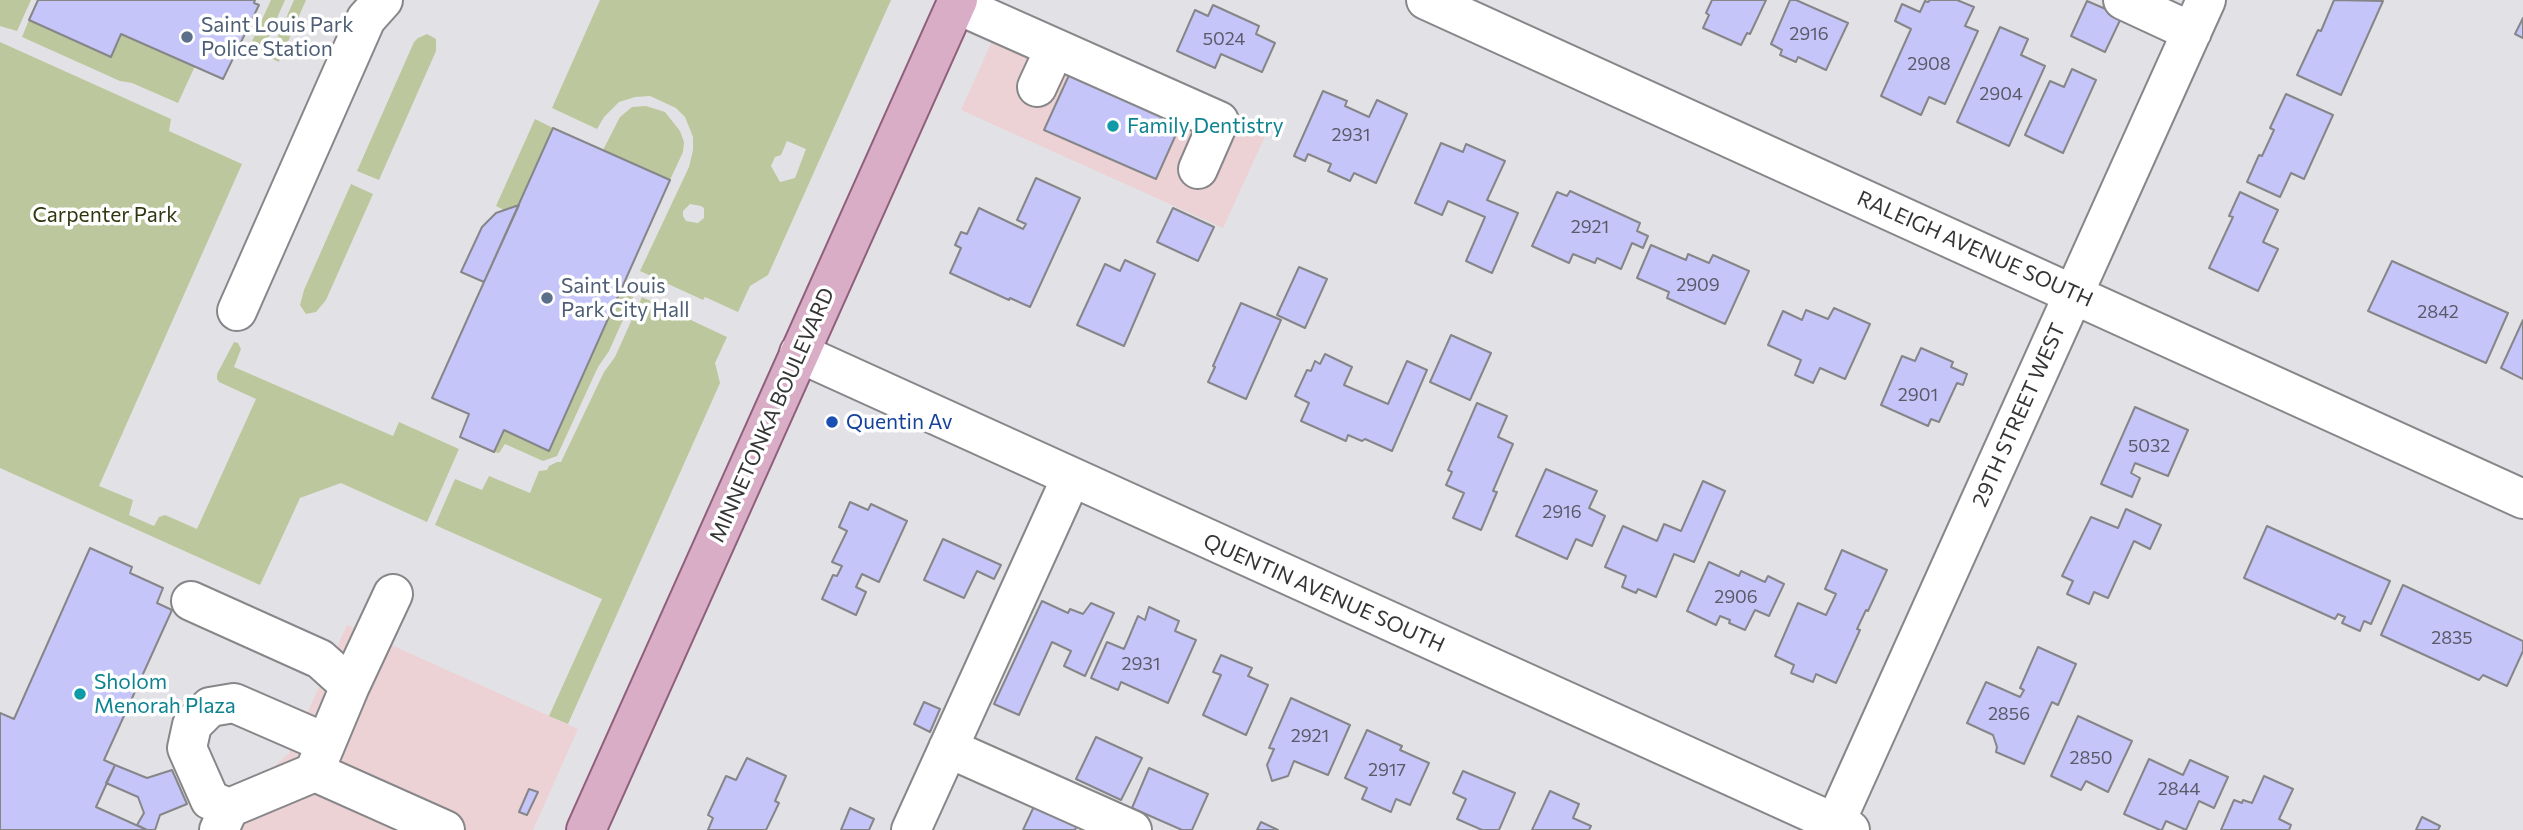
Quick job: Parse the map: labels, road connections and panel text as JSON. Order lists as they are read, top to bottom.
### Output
{
  "streets": {
    "main road": ["MINNETONKA BOULEVARD"],
    "street": ["RALEIGH AVENUE SOUTH", "29TH STREET WEST", "QUENTIN AVENUE SOUTH"]
  },
  "crossings": [
    ["RALEIGH AVENUE SOUTH", "29TH STREET WEST"],
    ["MINNETONKA BOULEVARD", "QUENTIN AVENUE SOUTH"],
    ["29TH STREET WEST", "QUENTIN AVENUE SOUTH"]
  ],
  "parks": ["Carpenter Park"],
  "places": [
    "Saint Louis Park Police Station",
    "Family Dentistry",
    "Saint Louis Park City Hall",
    "Quentin Av",
    "Sholom Menorah Plaza"
  ],
  "house_numbers": [
    "2916",
    "5024",
    "2908",
    "2904",
    "2931",
    "2921",
    "2909",
    "2842",
    "2901",
    "5032",
    "2916",
    "2906",
    "2835",
    "2931",
    "2856",
    "2921",
    "2850",
    "2917",
    "2844"
  ]
}
